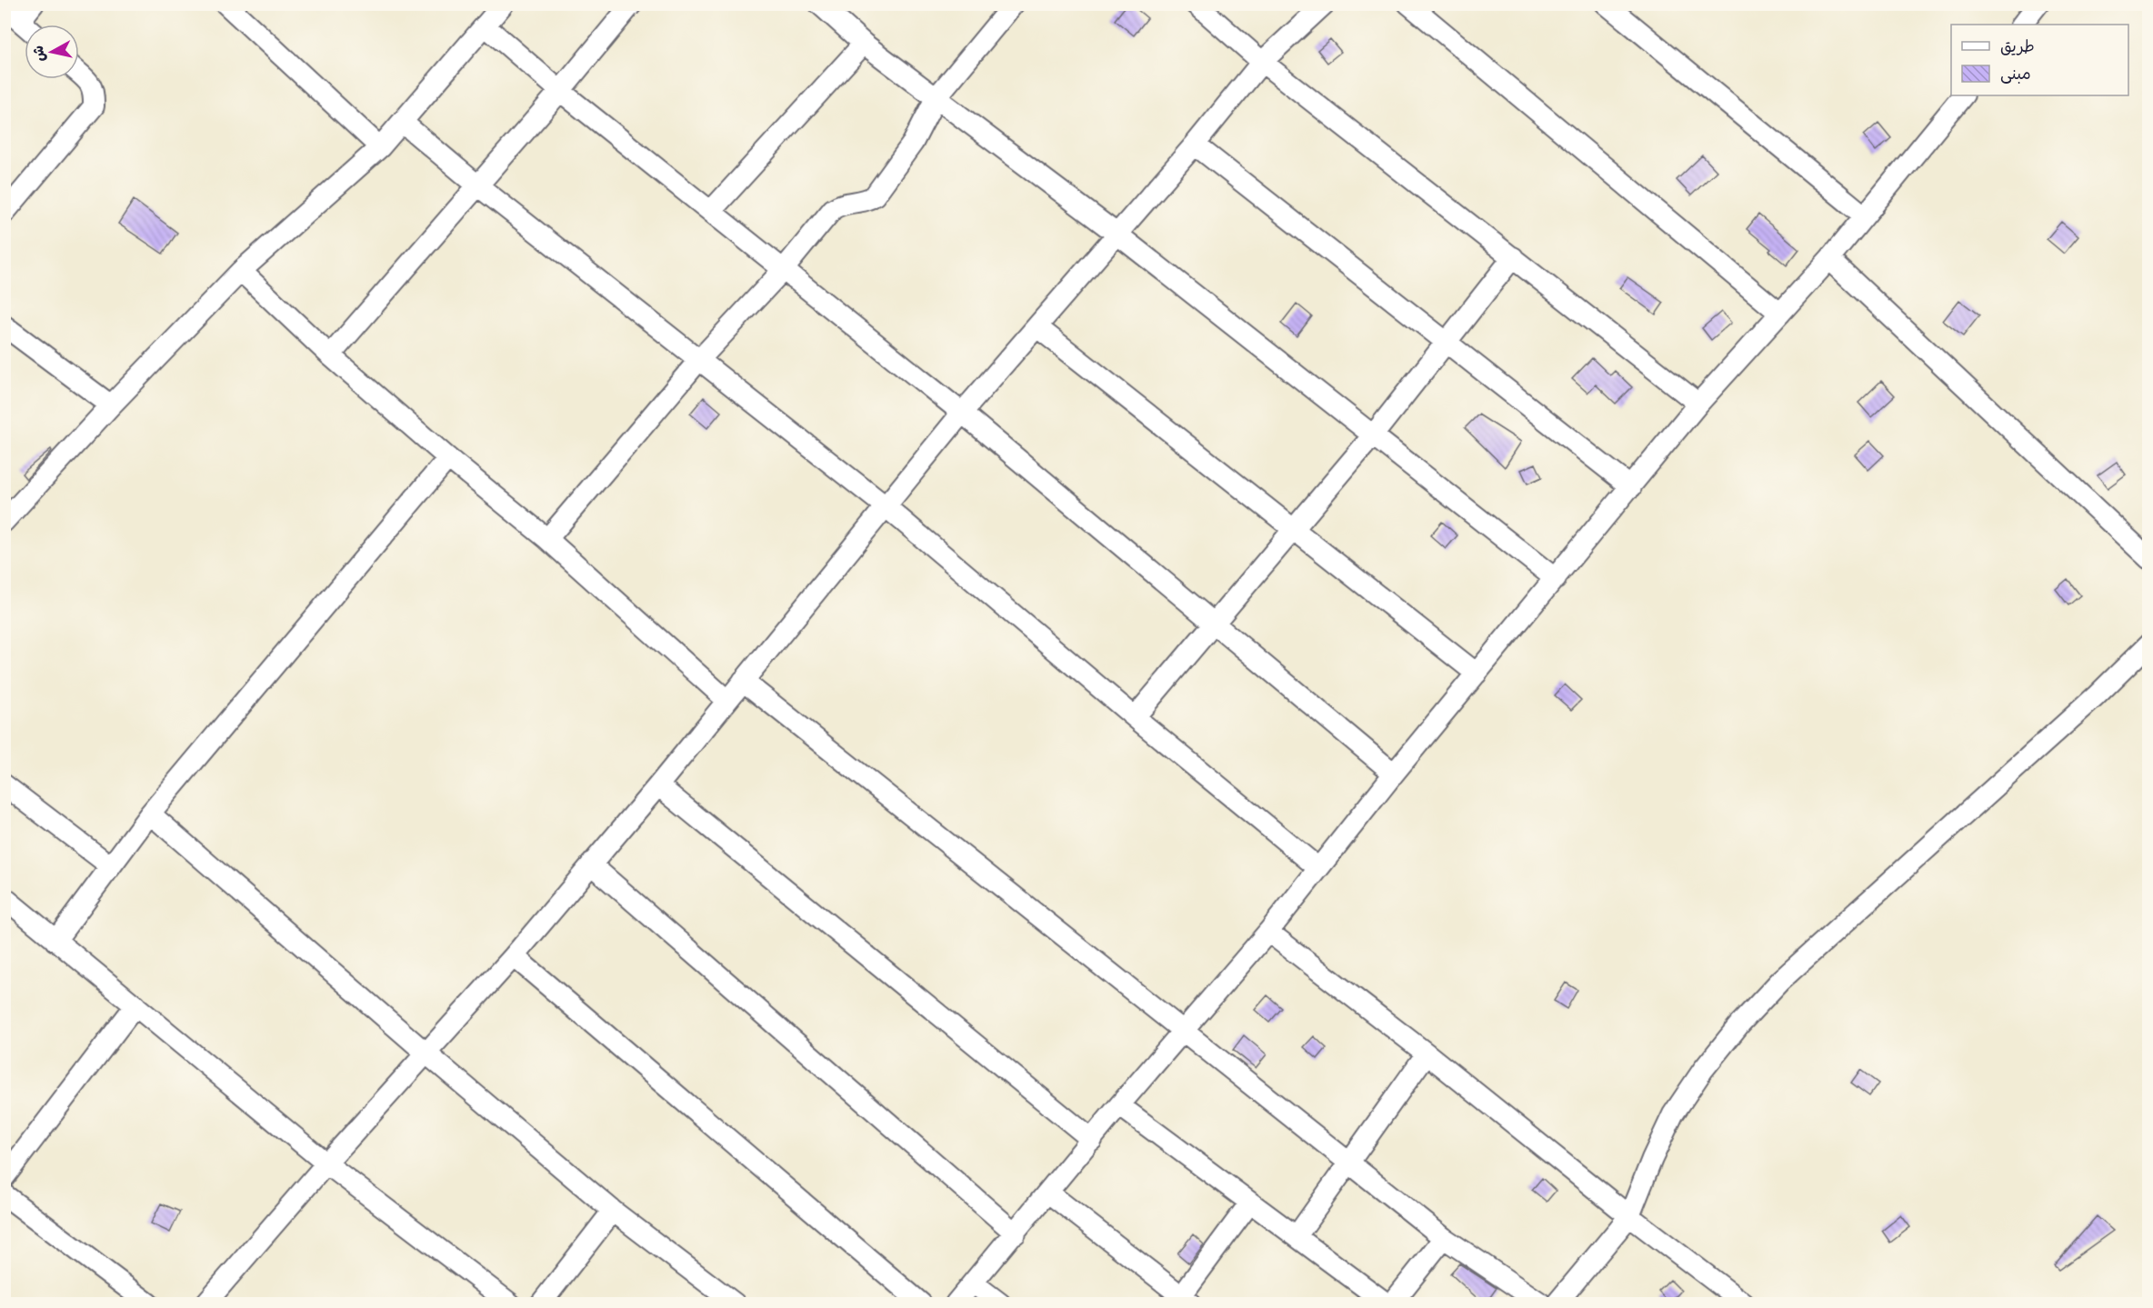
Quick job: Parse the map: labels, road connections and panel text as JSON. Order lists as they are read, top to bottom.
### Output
{
  "legend": ["طريق", "مبنى"],
  "north": "left"
}
